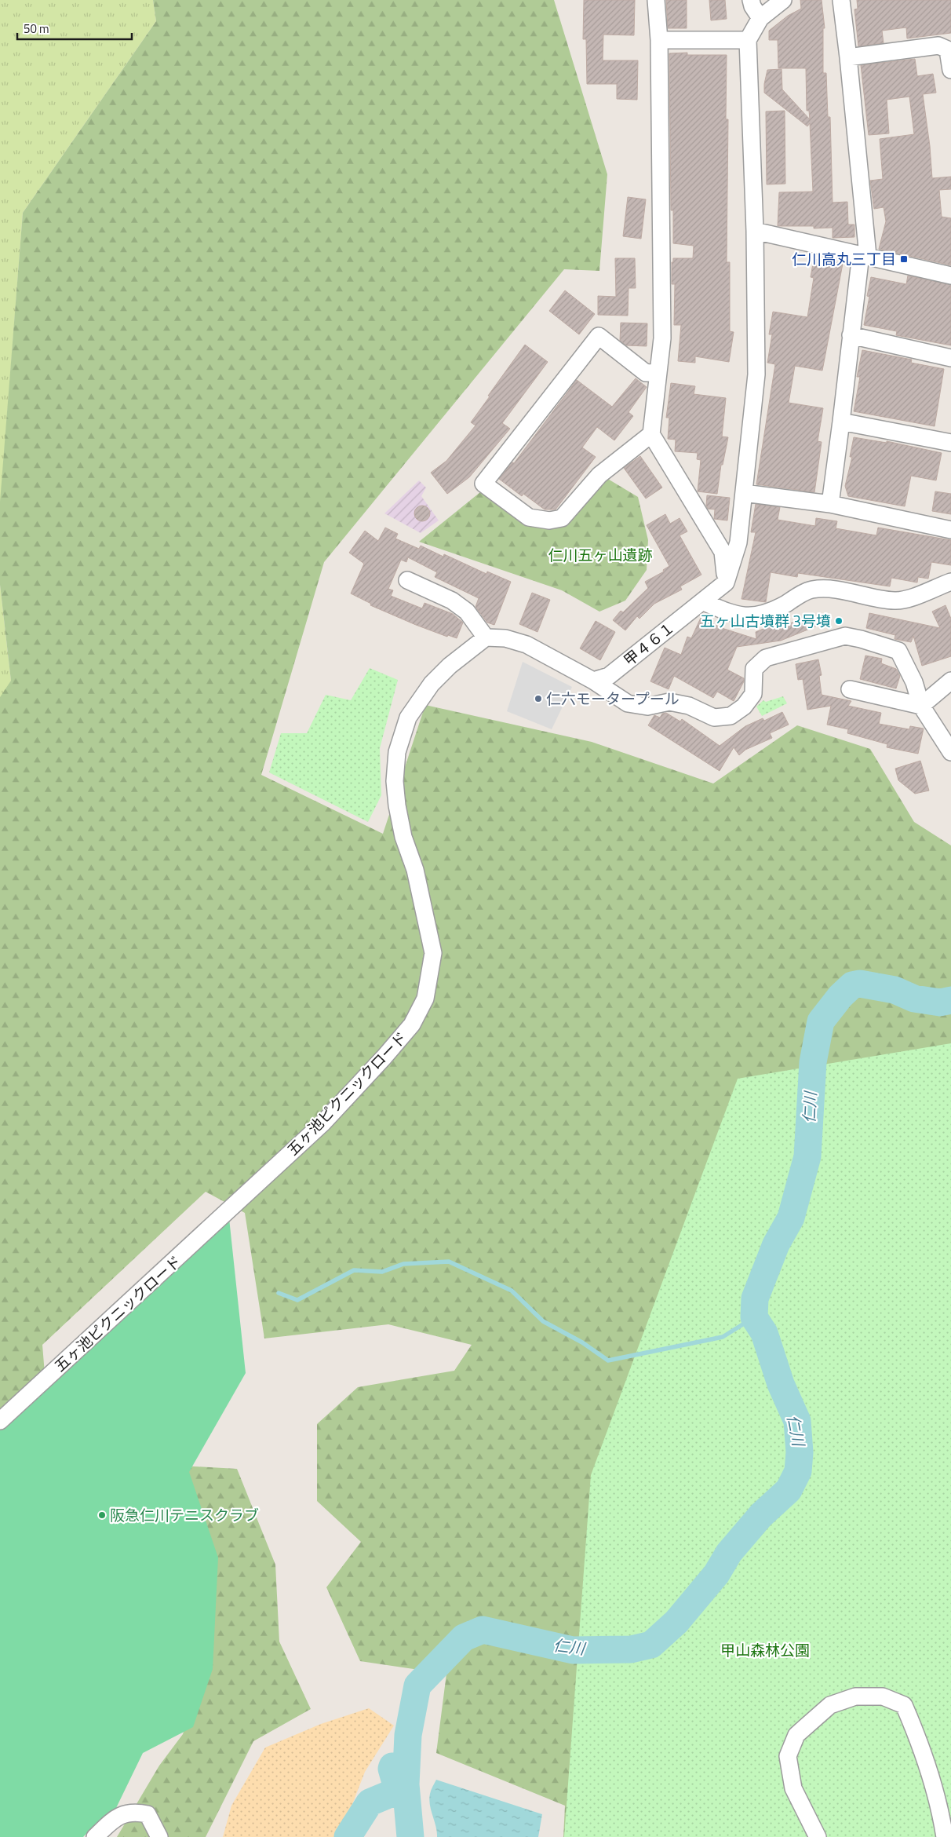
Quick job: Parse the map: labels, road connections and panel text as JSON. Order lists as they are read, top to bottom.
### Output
{
  "streets": {
    "street": ["甲４６１", "五ヶ池ピクニックロード"]
  },
  "water": ["仁川"],
  "parks": ["仁川五ヶ山遺跡", "甲山森林公園"],
  "places": {
    "transit": ["仁川高丸三丁目"],
    "other": ["五ヶ山古墳群 3号墳", "仁六モータープール", "阪急仁川テニスクラブ"]
  },
  "scale_bar": "50 m"
}
